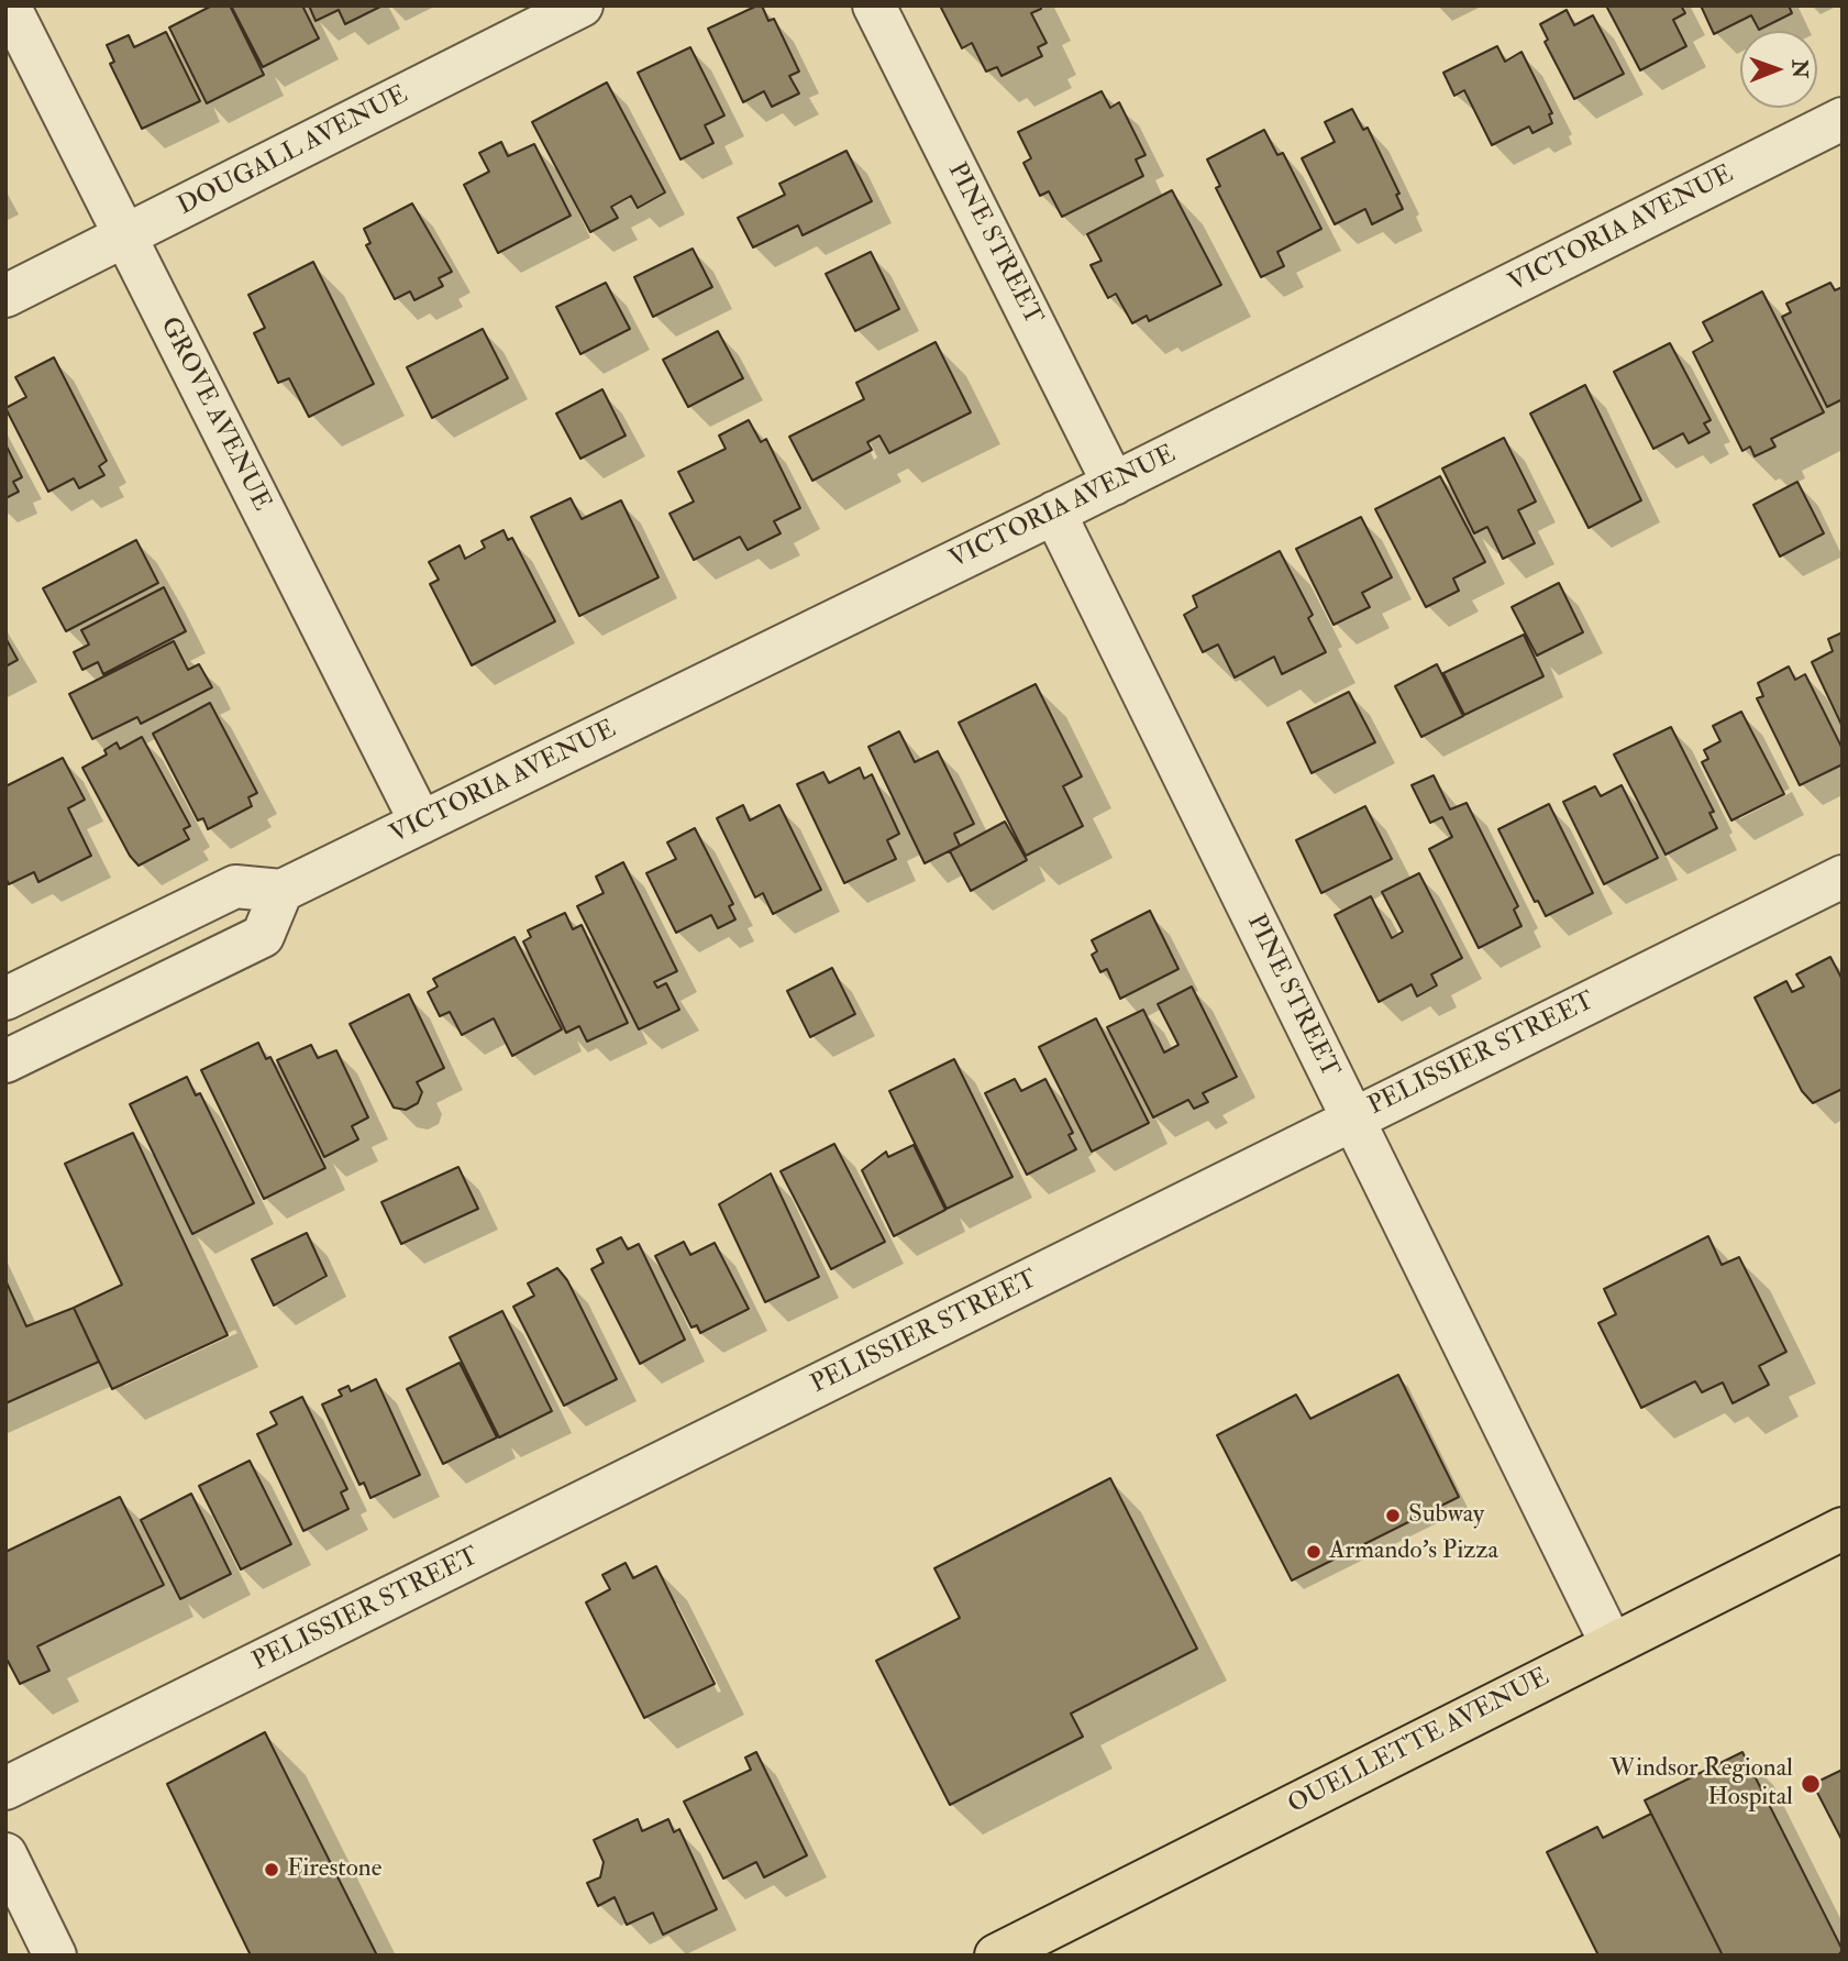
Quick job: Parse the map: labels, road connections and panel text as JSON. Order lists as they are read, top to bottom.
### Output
{
  "streets": {
    "main road": ["OUELLETTE AVENUE"],
    "street": [
      "DOUGALL AVENUE",
      "VICTORIA AVENUE",
      "PINE STREET",
      "GROVE AVENUE",
      "PELISSIER STREET"
    ]
  },
  "crossings": [
    ["DOUGALL AVENUE", "GROVE AVENUE"],
    ["VICTORIA AVENUE", "PINE STREET"],
    ["VICTORIA AVENUE", "GROVE AVENUE"],
    ["PINE STREET", "PELISSIER STREET"],
    ["PINE STREET", "OUELLETTE AVENUE"]
  ],
  "places": [
    "Subway",
    "Armando's Pizza",
    "Windsor Regional Hospital",
    "Firestone"
  ],
  "north": "right"
}
